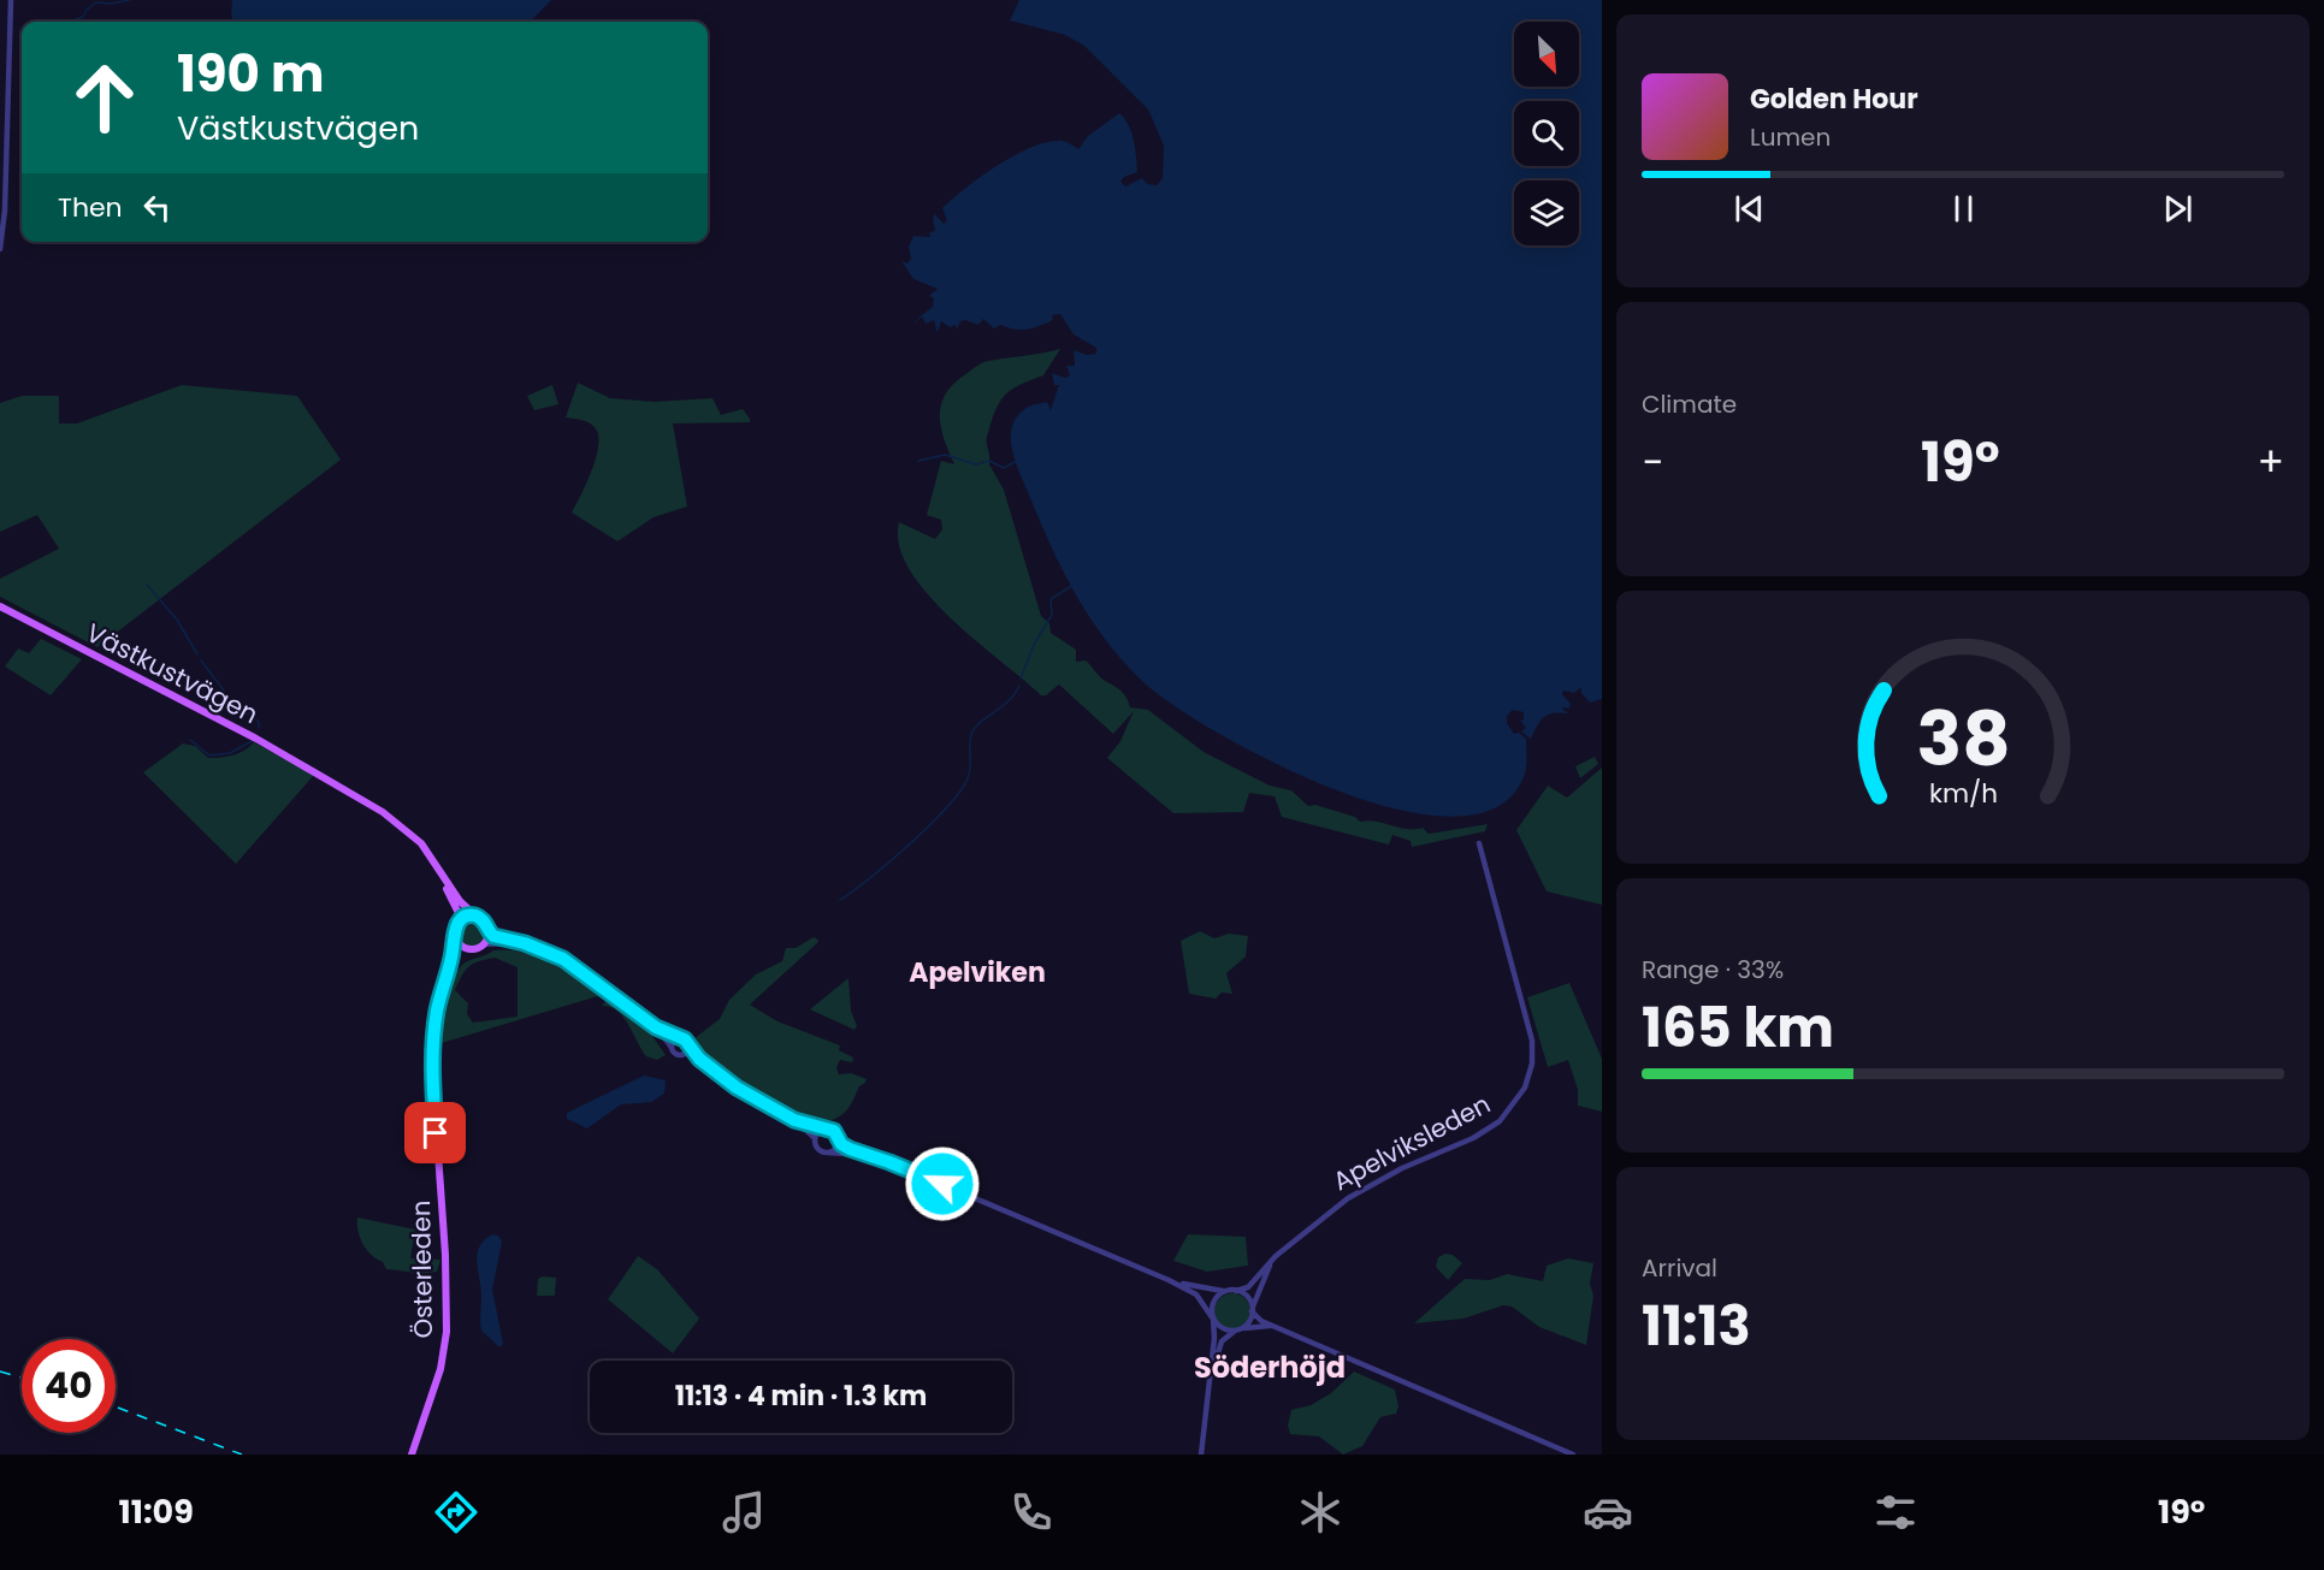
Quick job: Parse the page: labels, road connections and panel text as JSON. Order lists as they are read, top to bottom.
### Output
{
  "streets": {
    "main road": ["Västkustvägen", "Österleden"],
    "street": ["Apelviksleden"]
  },
  "crossings": [
    ["Västkustvägen", "Österleden"]
  ],
  "districts": ["Apelviken", "Söderhöjd"],
  "north": "bottom right",
  "page": {
    "turn": ["190 m", "Västkustvägen"],
    "song": ["Golden Hour", "Lumen"],
    "then": "Then",
    "tile": [
      "Climate",
      ["Range · 33%", "165 km"],
      ["Arrival", "11:13"]
    ],
    "heat": ["−", "19°", "+"],
    "limit": "40",
    "trip": "11:13 · 4 min · 1.3 km",
    "tabs": ["11:09", "19°"],
    "gauge": ["38", "km/h"]
  }
}
